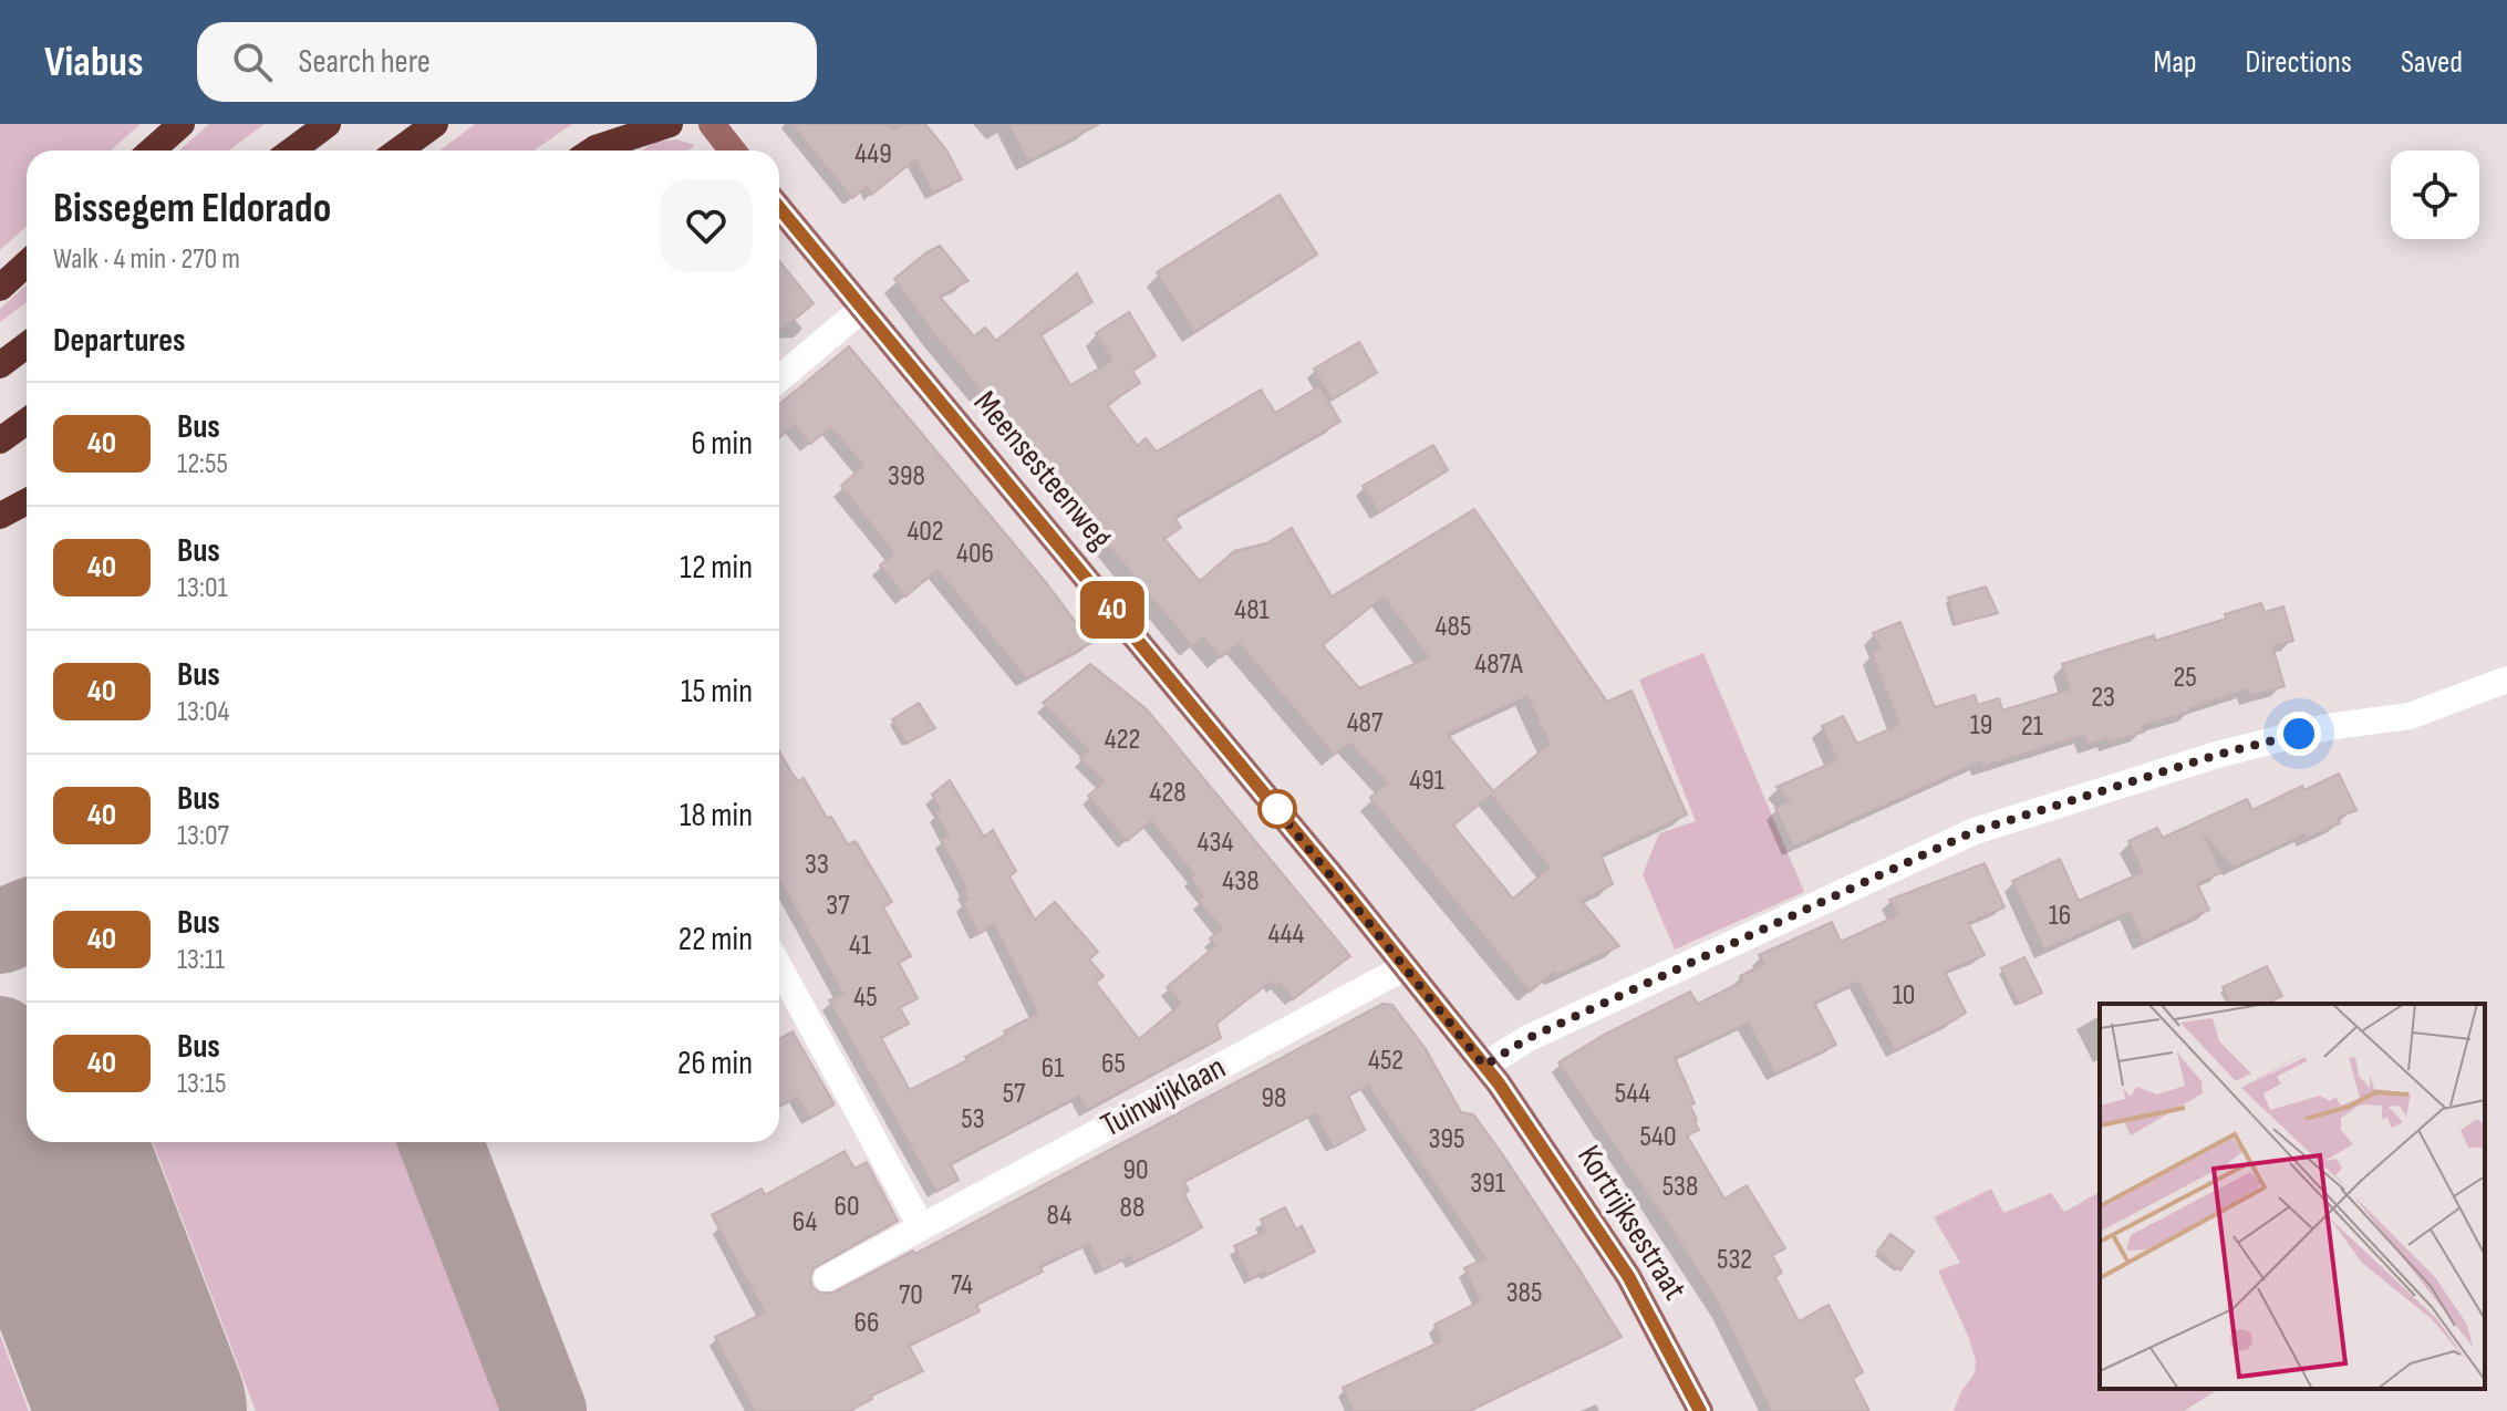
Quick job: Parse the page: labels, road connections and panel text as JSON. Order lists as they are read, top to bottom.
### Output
{
  "streets": {
    "main road": ["Meensesteenweg", "Kortrijksestraat"],
    "street": ["Tuinwijklaan"]
  },
  "crossings": [
    ["Meensesteenweg", "Tuinwijklaan"],
    ["Meensesteenweg", "Kortrijksestraat"]
  ],
  "lines": ["bus line 40"],
  "house_numbers": [
    "449",
    "398",
    "402",
    "406",
    "481",
    "485",
    "487A",
    "25",
    "23",
    "487",
    "19",
    "21",
    "422",
    "491",
    "428",
    "434",
    "33",
    "438",
    "37",
    "16",
    "444",
    "41",
    "10",
    "45",
    "452",
    "65",
    "61",
    "57",
    "544",
    "98",
    "53",
    "540",
    "395",
    "90",
    "391",
    "538",
    "60",
    "88",
    "84",
    "64",
    "532",
    "74",
    "385",
    "70",
    "66"
  ],
  "page": {
    "header": "Viabus",
    "search": "Search here",
    "nav": ["Map", "Directions", "Saved"],
    "on_map": "40",
    "heading": [
      ["Bissegem Eldorado", "Walk · 4 min · 270 m"],
      "Departures"
    ],
    "list": [
      {
        "mark": "40",
        "name": "Bus",
        "note": "12:55",
        "value": "6 min"
      },
      {
        "mark": "40",
        "name": "Bus",
        "note": "13:01",
        "value": "12 min"
      },
      {
        "mark": "40",
        "name": "Bus",
        "note": "13:04",
        "value": "15 min"
      },
      {
        "mark": "40",
        "name": "Bus",
        "note": "13:07",
        "value": "18 min"
      },
      {
        "mark": "40",
        "name": "Bus",
        "note": "13:11",
        "value": "22 min"
      },
      {
        "mark": "40",
        "name": "Bus",
        "note": "13:15",
        "value": "26 min"
      }
    ]
  }
}
